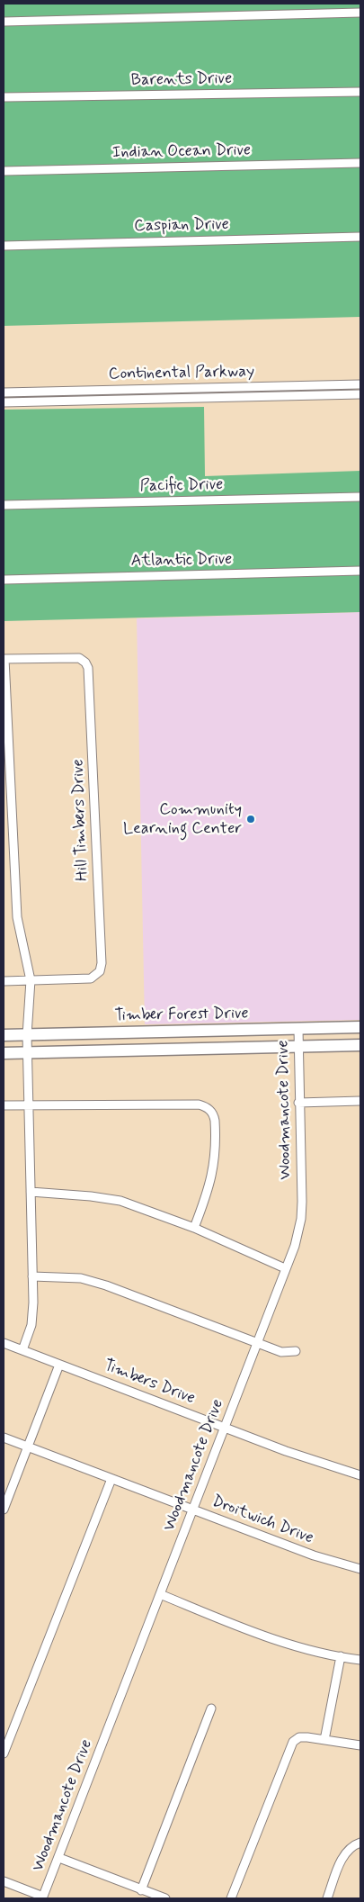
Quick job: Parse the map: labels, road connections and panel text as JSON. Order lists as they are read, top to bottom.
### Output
{
  "streets": {
    "main road": ["Timber Forest Drive"],
    "street": [
      "Barents Drive",
      "Indian Ocean Drive",
      "Caspian Drive",
      "Continental Parkway",
      "Pacific Drive",
      "Atlantic Drive",
      "Hill Timbers Drive",
      "Woodmancote Drive",
      "Timbers Drive",
      "Droitwich Drive"
    ]
  },
  "crossings": [
    ["Timber Forest Drive", "Woodmancote Drive"],
    ["Woodmancote Drive", "Timbers Drive"],
    ["Woodmancote Drive", "Droitwich Drive"]
  ],
  "places": ["Community Learning Center"]
}
